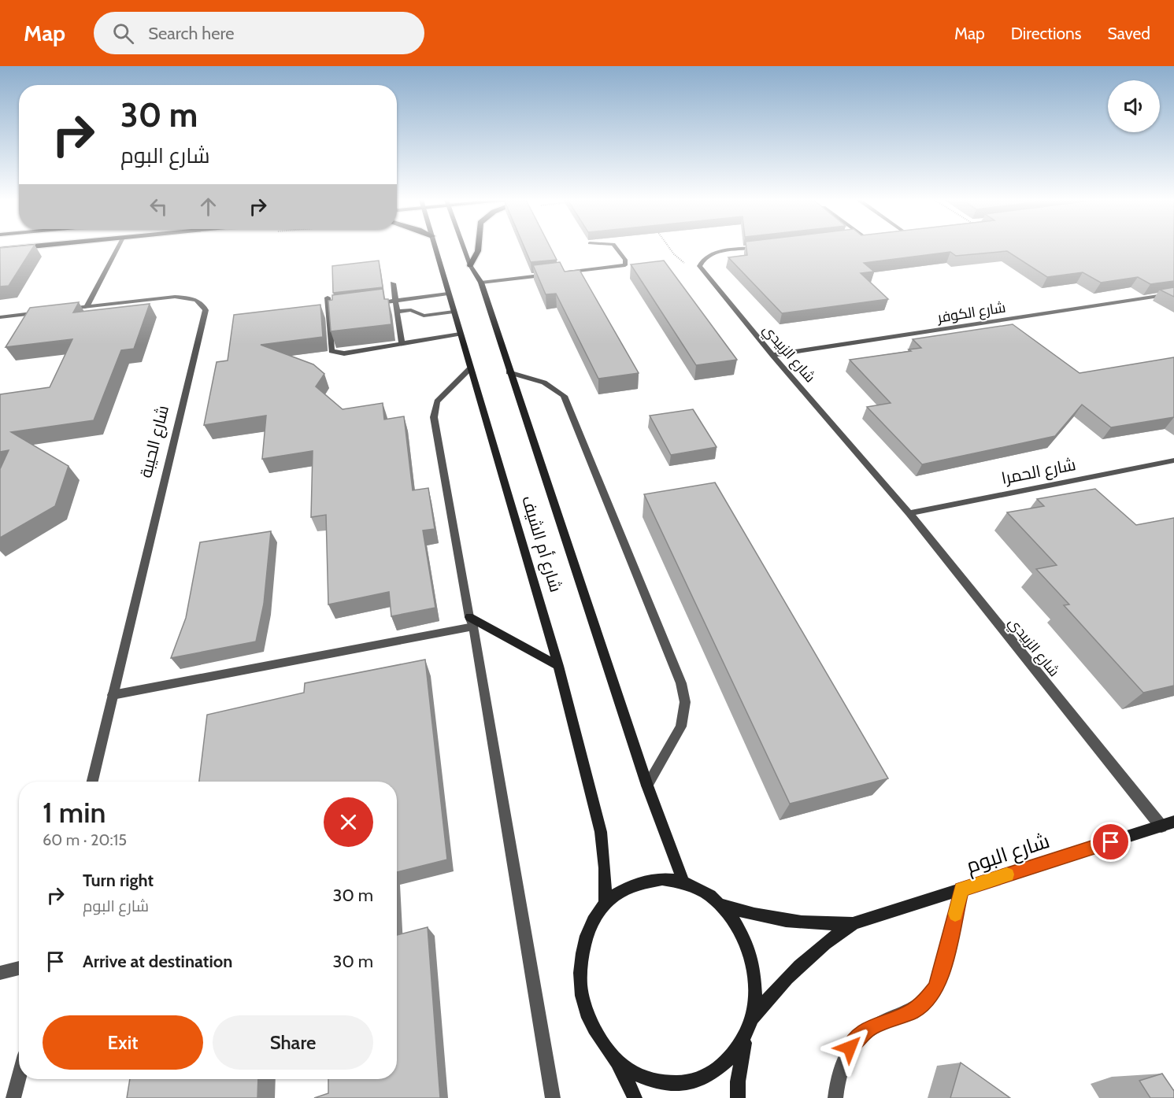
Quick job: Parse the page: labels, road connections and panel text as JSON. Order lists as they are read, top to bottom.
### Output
{
  "streets": {
    "main road": ["شارع أم الشيف", "شارع البوم"],
    "street": [
      "شارع الكوفر",
      "شارع الزبيدي",
      "شارع الحيبة",
      "شارع الحمرا"
    ]
  },
  "crossings": [
    ["شارع الكوفر", "شارع الزبيدي"],
    ["شارع الزبيدي", "شارع الحمرا"],
    ["شارع الزبيدي", "شارع البوم"]
  ],
  "page": {
    "header": "Map",
    "search": "Search here",
    "nav": ["Map", "Directions", "Saved"],
    "turn": ["30 m", "شارع البوم"],
    "heading": ["1 min", "60 m · 20:15"],
    "list": [
      {
        "name": "Turn right",
        "note": "شارع البوم",
        "value": "30 m"
      },
      {
        "name": "Arrive at destination",
        "value": "30 m"
      }
    ],
    "buttons": ["Exit", "Share"]
  }
}
